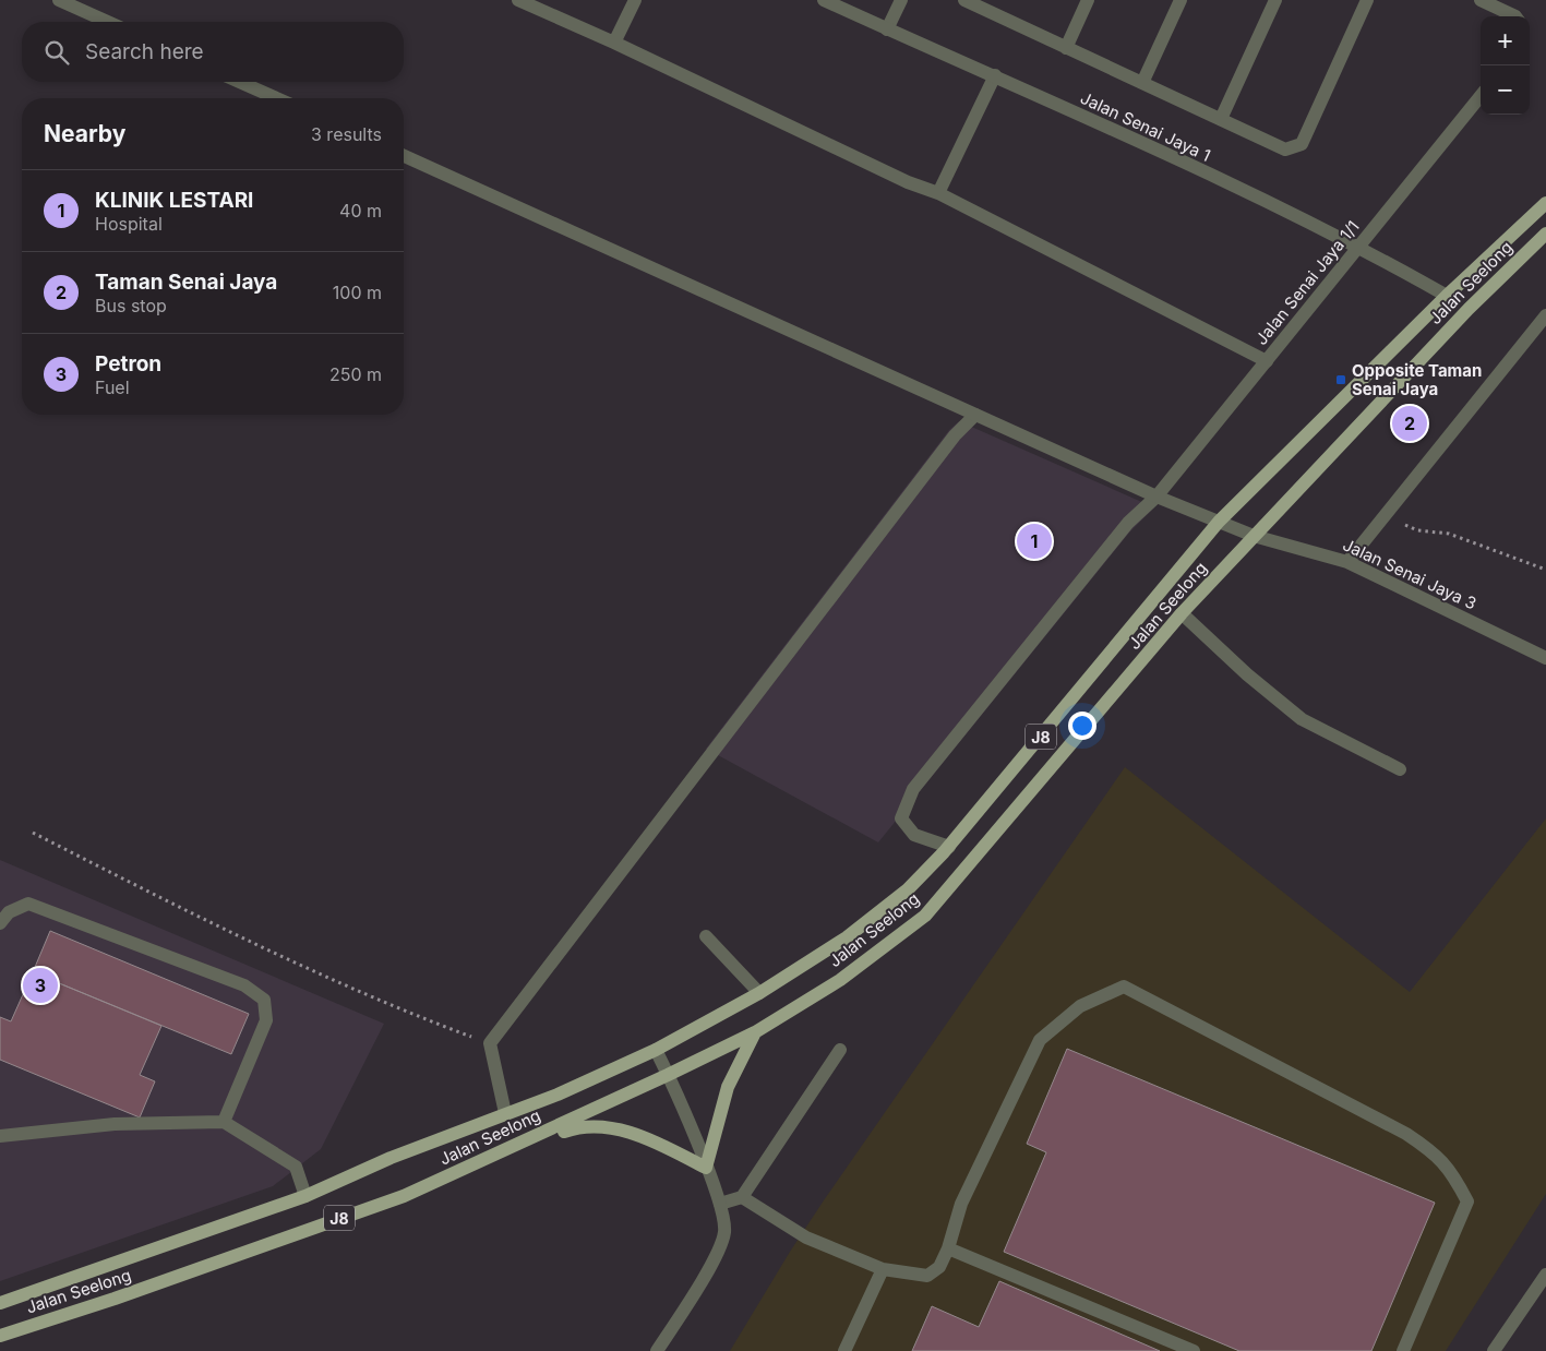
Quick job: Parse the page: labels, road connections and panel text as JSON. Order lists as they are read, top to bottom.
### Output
{
  "streets": {
    "main road": ["Jalan Seelong", "J8"],
    "street": ["Jalan Senai Jaya 1", "Jalan Senai Jaya 1/1", "Jalan Senai Jaya 3"]
  },
  "crossings": [
    ["Jalan Senai Jaya 1", "Jalan Senai Jaya 1/1"],
    ["Jalan Senai Jaya 1", "Jalan Seelong"],
    ["Jalan Senai Jaya 1/1", "Jalan Seelong"],
    ["Jalan Senai Jaya 1/1", "Jalan Senai Jaya 3"],
    ["Jalan Seelong", "Jalan Senai Jaya 3"]
  ],
  "places": {
    "transit": ["Opposite Taman Senai Jaya"]
  },
  "page": {
    "map_buttons": ["+", "−"],
    "search": "Search here",
    "heading": ["Nearby", "3 results"],
    "list": [
      {
        "mark": "1",
        "name": "KLINIK LESTARI",
        "note": "Hospital",
        "value": "40 m"
      },
      {
        "mark": "2",
        "name": "Taman Senai Jaya",
        "note": "Bus stop",
        "value": "100 m"
      },
      {
        "mark": "3",
        "name": "Petron",
        "note": "Fuel",
        "value": "250 m"
      }
    ],
    "pins": ["2", "1", "3"]
  }
}
